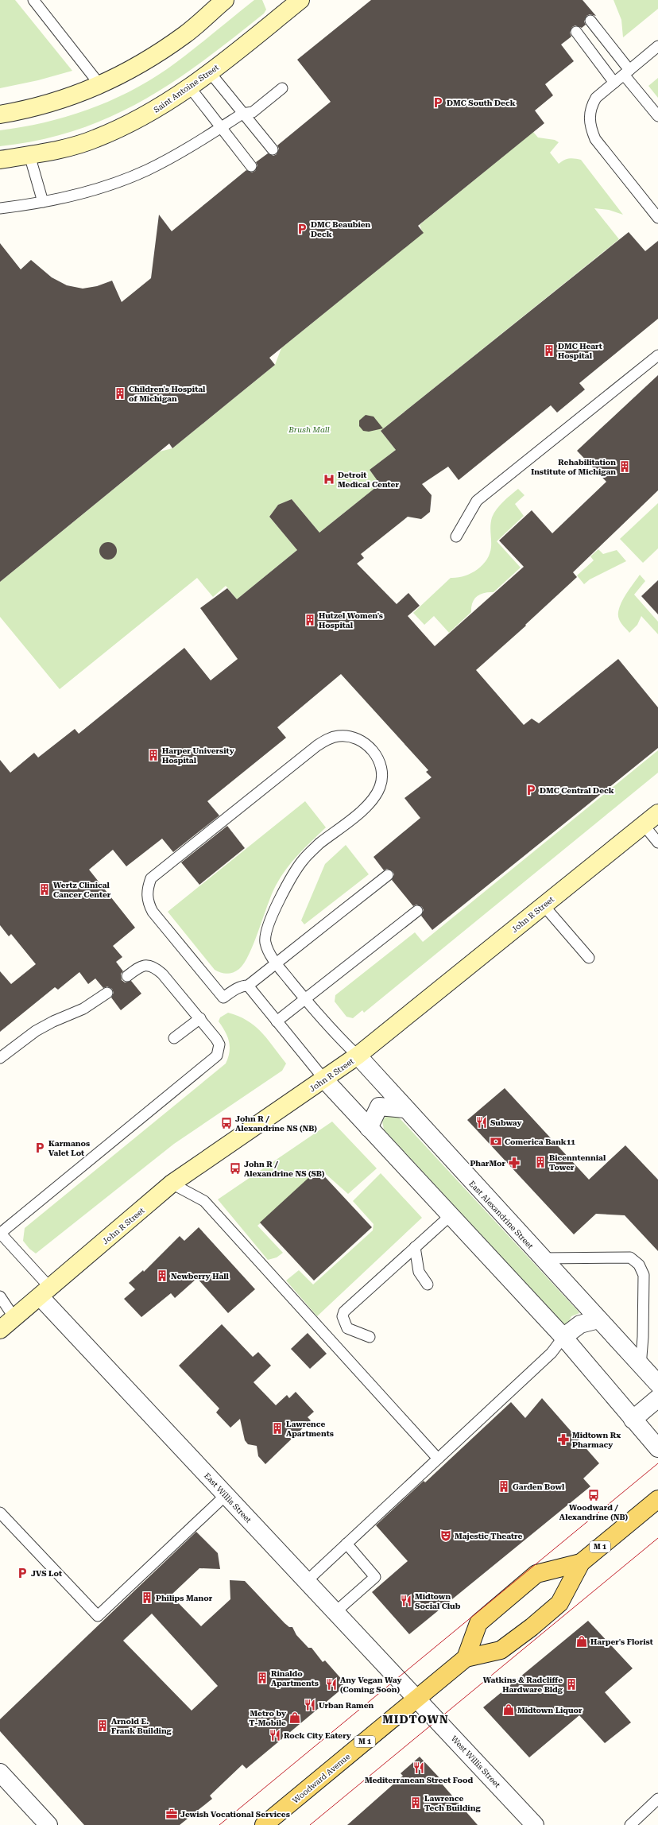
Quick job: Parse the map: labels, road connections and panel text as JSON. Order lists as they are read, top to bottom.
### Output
{
  "streets": {
    "main road": ["M 1", "Woodward Avenue"],
    "street": [
      "Saint Antoine Street",
      "John R Street",
      "East Alexandrine Street",
      "East Willis Street",
      "West Willis Street"
    ]
  },
  "crossings": [
    ["John R Street", "East Alexandrine Street"],
    ["John R Street", "East Willis Street"],
    ["East Willis Street", "West Willis Street"],
    ["East Willis Street", "Woodward Avenue"],
    ["West Willis Street", "Woodward Avenue"]
  ],
  "districts": ["MIDTOWN"],
  "parks": ["Brush Mall"],
  "places": {
    "parking": [
      "DMC South Deck",
      "DMC Beaubien Deck",
      "DMC Central Deck",
      "Karmanos Valet Lot",
      "JVS Lot"
    ],
    "building": [
      "DMC Heart Hospital",
      "Children's Hospital of Michigan",
      "Rehabilitation Institute of Michigan",
      "Hutzel Women's Hospital",
      "Harper University Hospital",
      "Wertz Clinical Cancer Center",
      "Bicenntennial Tower",
      "Newberry Hall",
      "Lawrence Apartments",
      "Garden Bowl",
      "Philips Manor",
      "Rinaldo Apartments",
      "Watkins & Radcliffe Hardware Bldg",
      "Arnold E. Frank Building",
      "Lawrence Tech Building"
    ],
    "hospital": ["Detroit Medical Center"],
    "restaurant": [
      "Subway",
      "Midtown Social Club",
      "Any Vegan Way (Coming Soon)",
      "Urban Ramen",
      "Rock City Eatery",
      "Mediterranean Street Food"
    ],
    "bus stop": ["John R / Alexandrine NS (NB)", "John R / Alexandrine NS (SB)", "Woodward / Alexandrine (NB)"],
    "bank": ["Comerica Bank11"],
    "pharmacy": ["PharMor", "Midtown Rx Pharmacy"],
    "theatre": ["Majestic Theatre"],
    "shop": ["Harper's Florist", "Midtown Liquor", "Metro by T-Mobile"],
    "office": ["Jewish Vocational Services"]
  }
}
